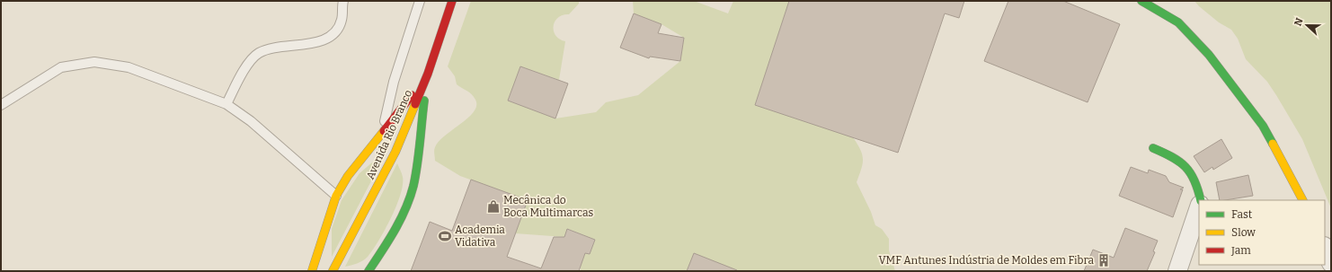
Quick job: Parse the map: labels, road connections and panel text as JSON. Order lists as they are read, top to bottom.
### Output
{
  "streets": {
    "street": ["Avenida Rio Branco"]
  },
  "places": {
    "shop": ["Mecânica do Boca Multimarcas"],
    "sports": ["Academia Vidativa"],
    "building": ["VMF Antunes Indústria de Moldes em Fibra"]
  },
  "legend": ["Fast", "Slow", "Jam"],
  "north": "left"
}
